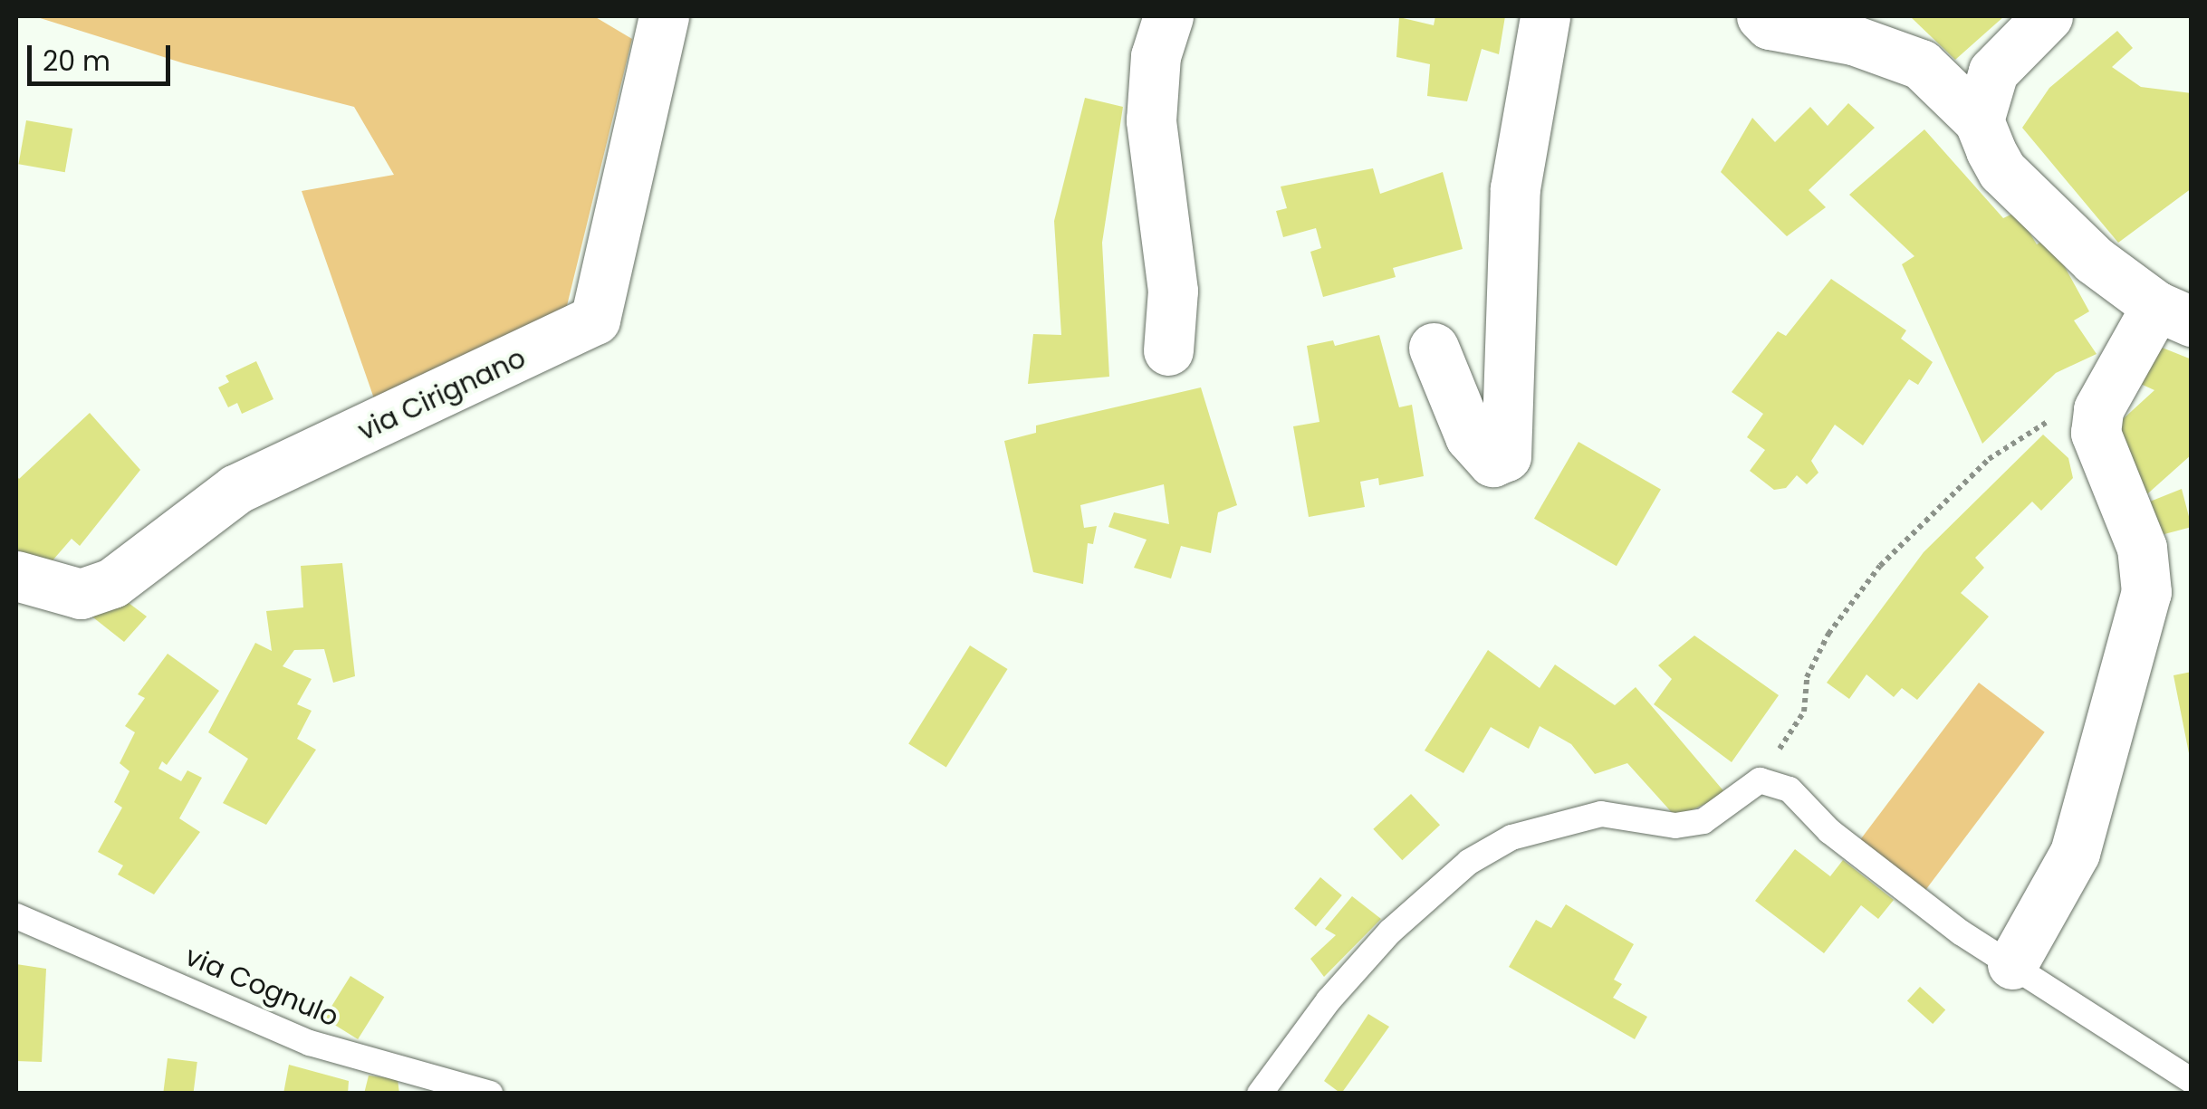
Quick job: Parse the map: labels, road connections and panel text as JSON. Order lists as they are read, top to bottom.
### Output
{
  "streets": {
    "street": ["via Cirignano"],
    "lane": ["via Cognulo"]
  },
  "scale_bar": "20 m"
}
